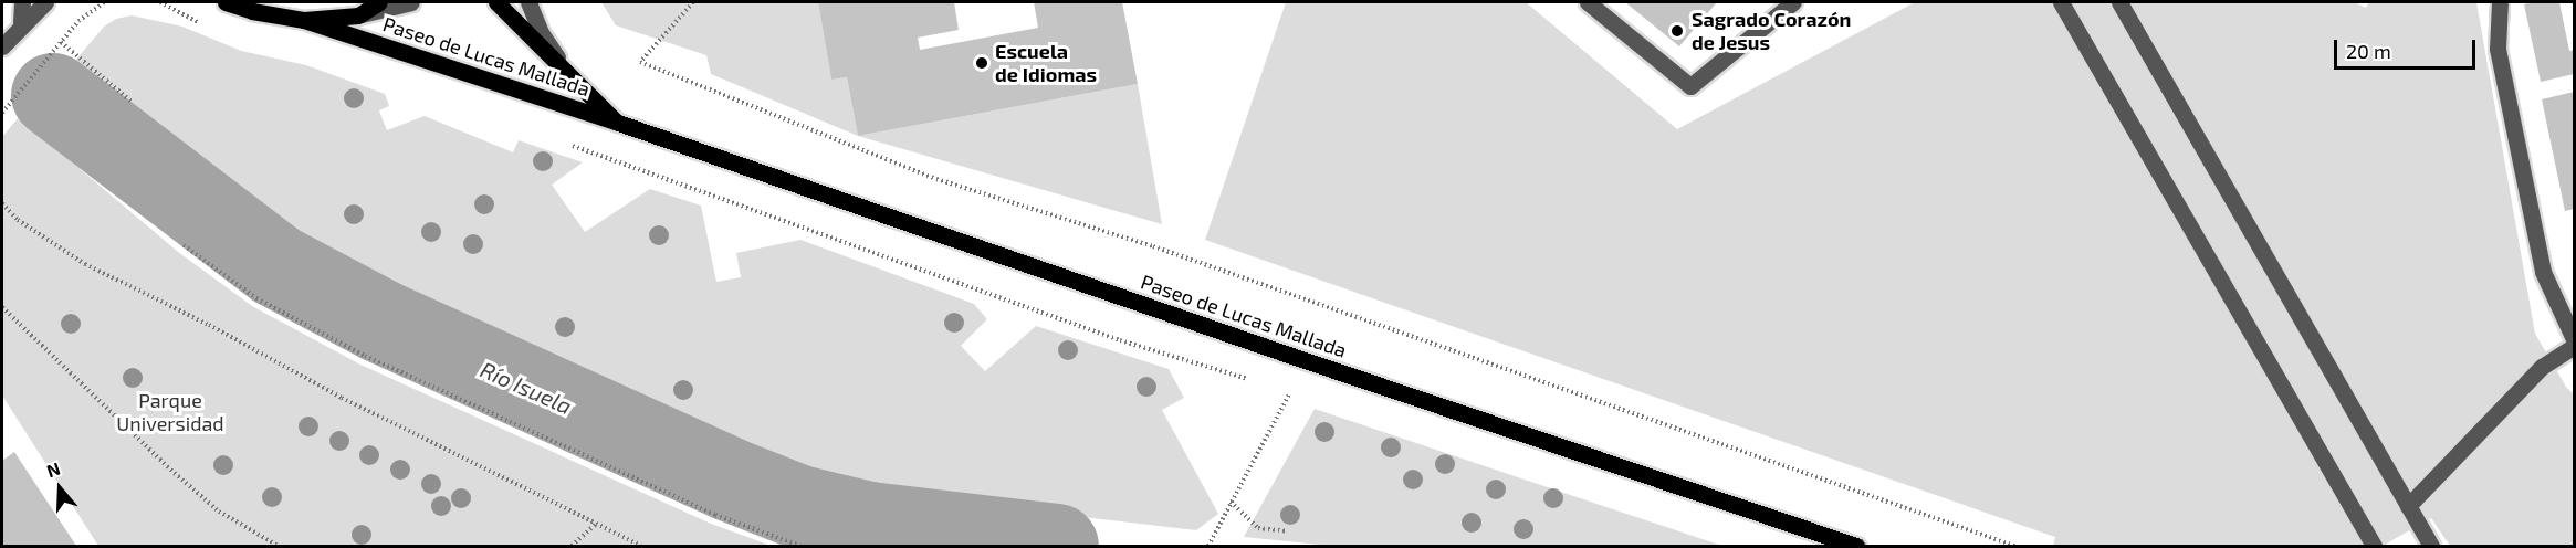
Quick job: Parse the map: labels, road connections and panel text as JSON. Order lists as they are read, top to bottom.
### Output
{
  "streets": {
    "main road": ["Paseo de Lucas Mallada"]
  },
  "water": ["Río Isuela"],
  "parks": ["Parque Universidad"],
  "places": ["Sagrado Corazón de Jesus", "Escuela de Idiomas"],
  "scale_bar": "20 m",
  "north": "top"
}
